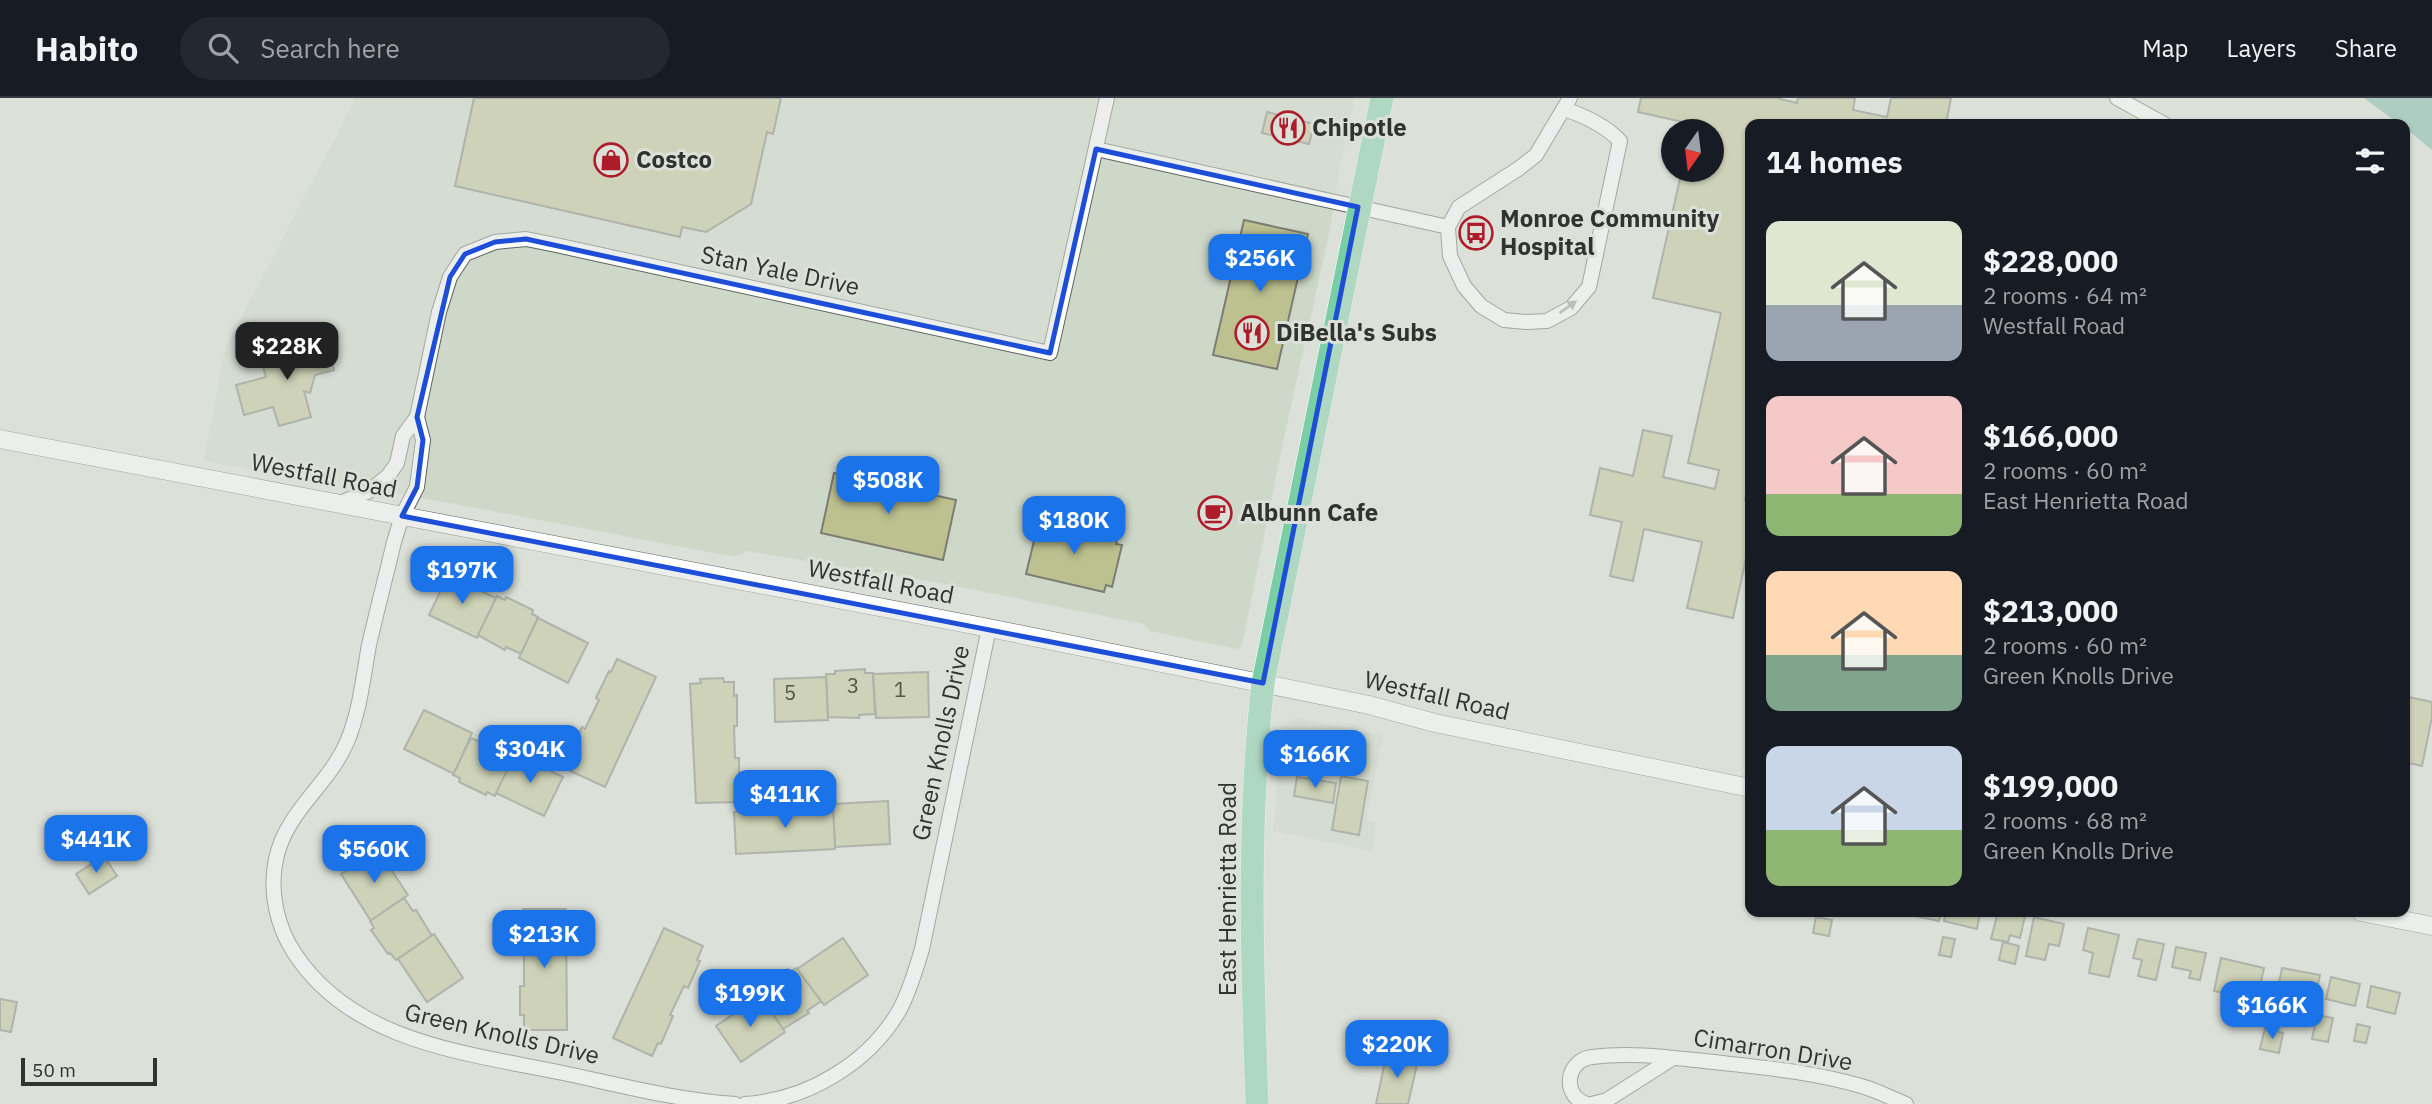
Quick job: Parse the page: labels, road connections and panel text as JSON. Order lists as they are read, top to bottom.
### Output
{
  "streets": {
    "main road": ["East Henrietta Road"],
    "street": [
      "Stan Yale Drive",
      "Westfall Road",
      "Green Knolls Drive",
      "Cimarron Drive"
    ]
  },
  "crossings": [
    ["Stan Yale Drive", "Westfall Road"],
    ["Stan Yale Drive", "Green Knolls Drive"],
    ["Westfall Road", "Green Knolls Drive"],
    ["Westfall Road", "East Henrietta Road"]
  ],
  "places": {
    "restaurant": ["Chipotle", "DiBella's Subs"],
    "shop": ["Costco"],
    "bus stop": ["Monroe Community Hospital"],
    "cafe": ["Albunn Cafe"]
  },
  "house_numbers": ["3", "1", "5"],
  "scale_bar": "50 m",
  "north": "bottom",
  "page": {
    "header": "Habito",
    "search": "Search here",
    "nav": ["Map", "Layers", "Share"],
    "heading": "14 homes",
    "list": [
      {
        "name": "$228,000",
        "note": "2 rooms · 64 m² · Westfall Road"
      },
      {
        "name": "$166,000",
        "note": "2 rooms · 60 m² · East Henrietta Road"
      },
      {
        "name": "$213,000",
        "note": "2 rooms · 60 m² · Green Knolls Drive"
      },
      {
        "name": "$199,000",
        "note": "2 rooms · 68 m² · Green Knolls Drive"
      }
    ],
    "price": [
      "$256K",
      "$228K",
      "$508K",
      "$180K",
      "$197K",
      "$304K",
      "$166K",
      "$411K",
      "$441K",
      "$560K",
      "$213K",
      "$199K",
      "$166K",
      "$220K"
    ],
    "scale": "50 m"
  }
}
